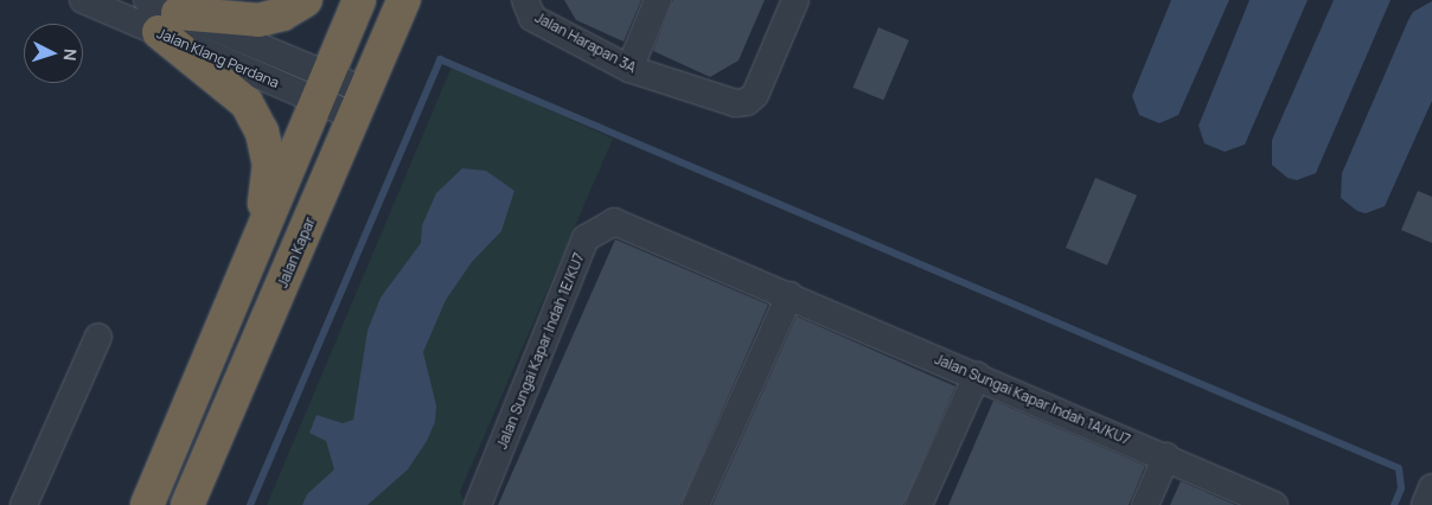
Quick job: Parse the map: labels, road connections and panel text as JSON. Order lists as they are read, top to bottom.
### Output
{
  "streets": {
    "highway": ["Jalan Kapar"],
    "street": [
      "Jalan Harapan 3A",
      "Jalan Klang Perdana",
      "Jalan Sungai Kapar Indah 1E/KU7",
      "Jalan Sungai Kapar Indah 1A/KU7"
    ]
  },
  "crossings": [
    ["Jalan Klang Perdana", "Jalan Kapar"],
    ["Jalan Sungai Kapar Indah 1E/KU7", "Jalan Sungai Kapar Indah 1A/KU7"]
  ],
  "north": "right"
}
